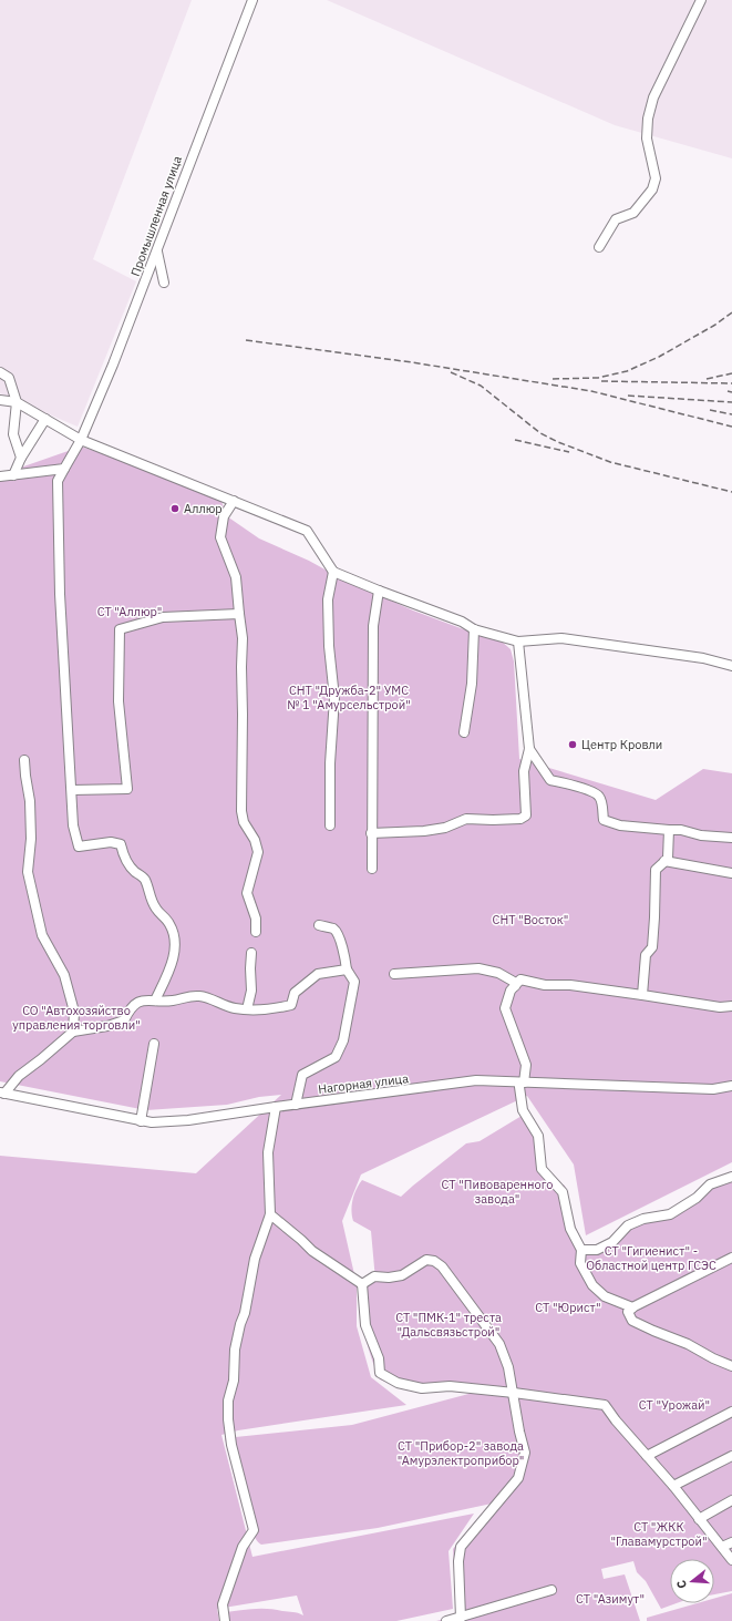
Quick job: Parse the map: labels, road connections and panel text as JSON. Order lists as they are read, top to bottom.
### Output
{
  "streets": {
    "street": ["Промышленная улица", "Нагорная улица"]
  },
  "parks": [
    "СТ \"Аллюр\"",
    "СНТ \"Дружба-2\" УМС № 1 \"Амурсельстрой\"",
    "СНТ \"Восток\"",
    "СО \"Автохозяйство управления торговли\"",
    "СТ \"Пивоваренного завода\"",
    "СТ \"Гигиенист\" - Областной центр ГСЭС",
    "СТ \"Юрист\"",
    "СТ \"ПМК-1\" треста \"Дальсвязьстрой\"",
    "СТ \"Урожай\"",
    "СТ \"Прибор-2\" завода \"Амурэлектроприбор\"",
    "СТ \"ЖКК \"Главамурстрой\"",
    "СТ \"Азимут\""
  ],
  "places": ["Аллюр", "Центр Кровли"],
  "north": "left"
}
